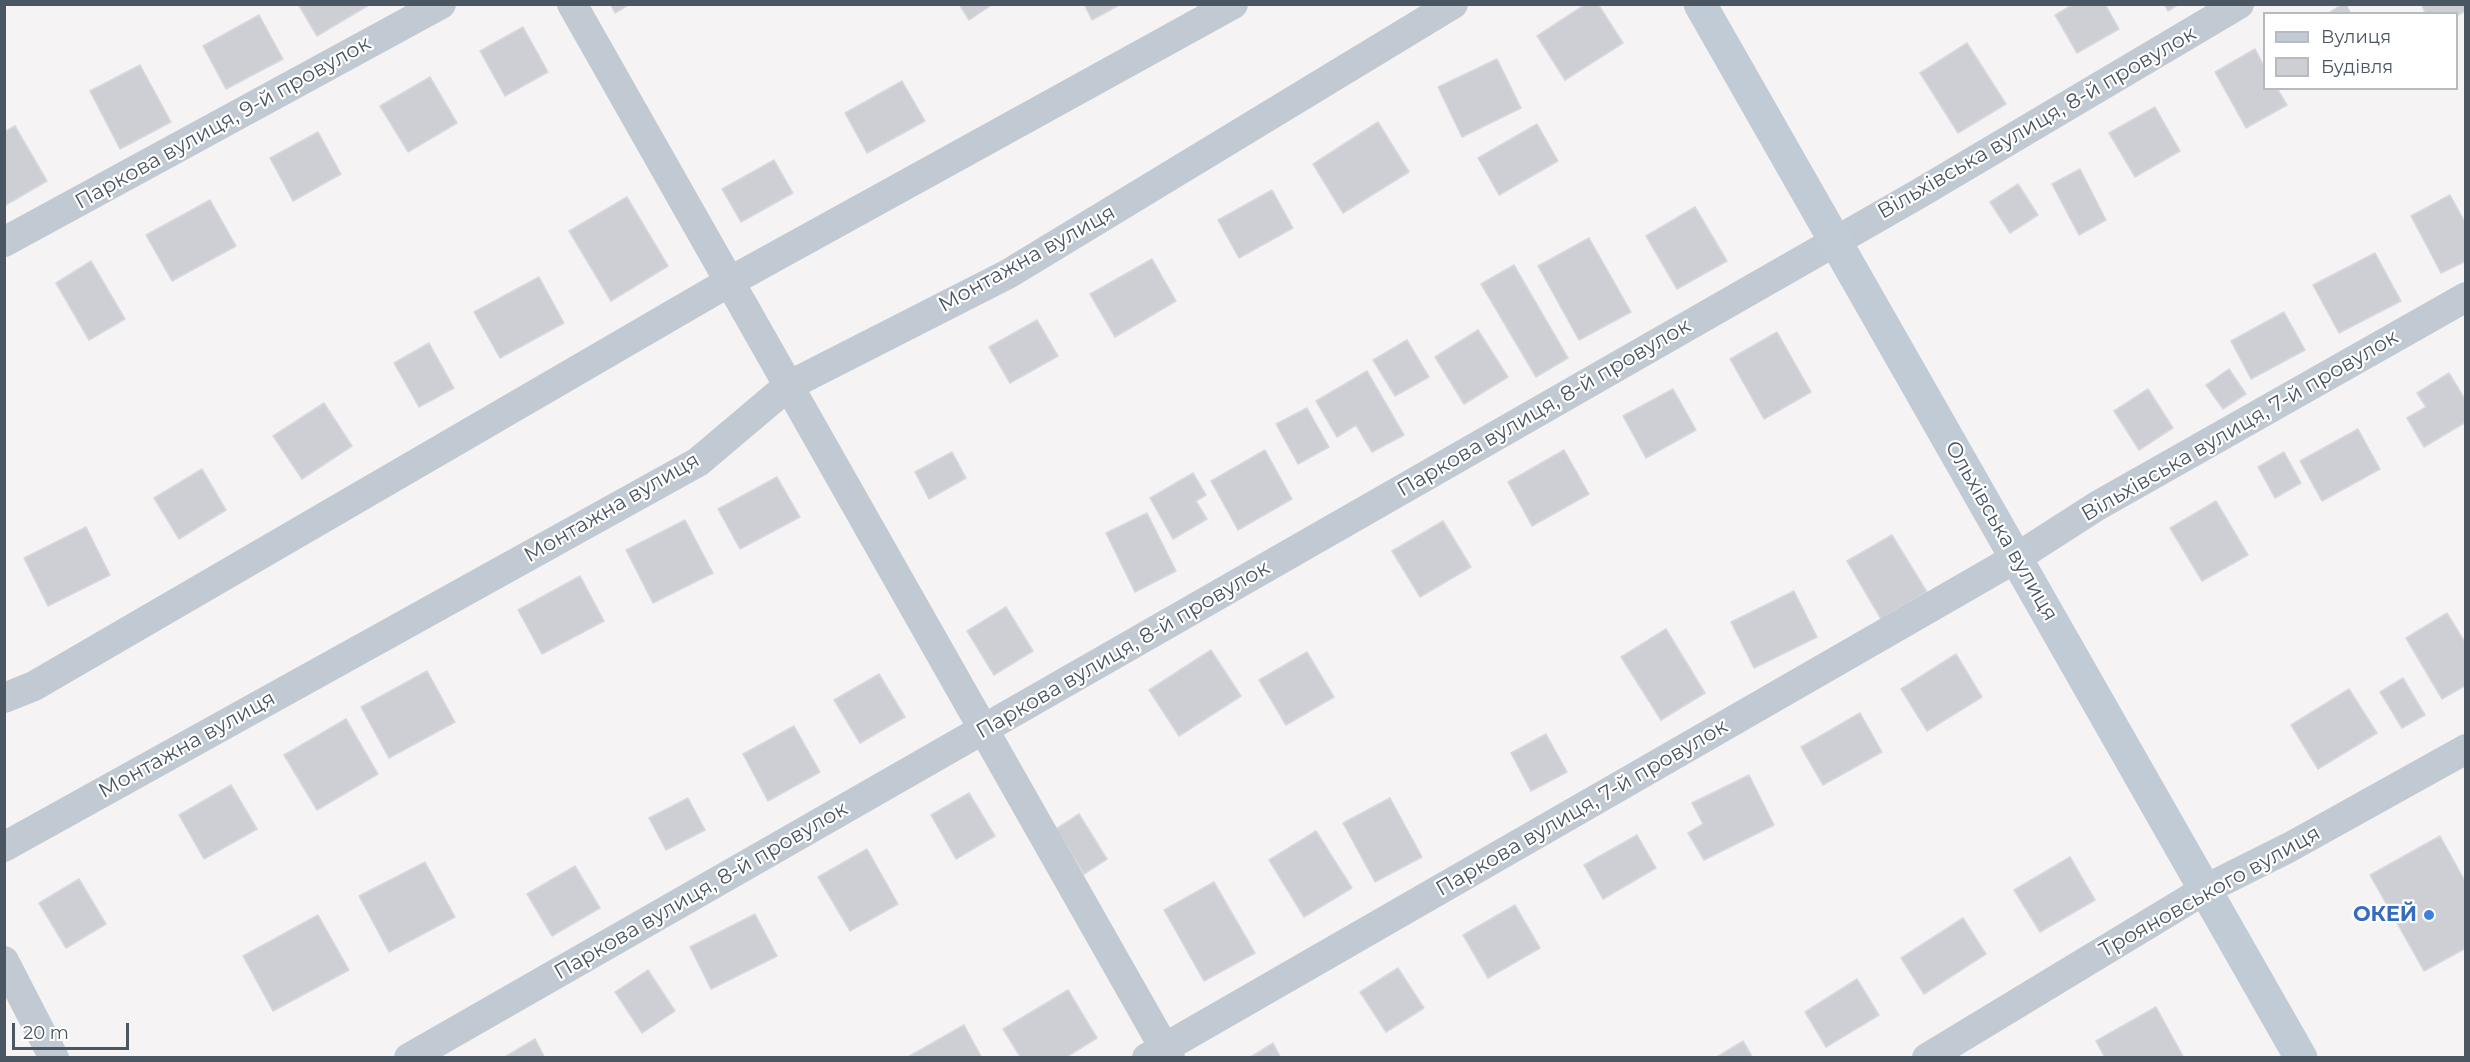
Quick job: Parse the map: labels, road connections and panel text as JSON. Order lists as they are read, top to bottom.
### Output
{
  "streets": {
    "street": [
      "Паркова вулиця, 9-й провулок",
      "Вільхівська вулиця, 8-й провулок",
      "Монтажна вулиця",
      "Паркова вулиця, 8-й провулок",
      "Вільхівська вулиця, 7-й провулок",
      "Ольхівська вулиця",
      "Паркова вулиця, 7-й провулок",
      "Трояновського вулиця"
    ]
  },
  "crossings": [
    ["Вільхівська вулиця, 8-й провулок", "Паркова вулиця, 8-й провулок"],
    ["Вільхівська вулиця, 8-й провулок", "Ольхівська вулиця"],
    ["Паркова вулиця, 8-й провулок", "Ольхівська вулиця"],
    ["Вільхівська вулиця, 7-й провулок", "Ольхівська вулиця"],
    ["Вільхівська вулиця, 7-й провулок", "Паркова вулиця, 7-й провулок"],
    ["Ольхівська вулиця", "Паркова вулиця, 7-й провулок"],
    ["Ольхівська вулиця", "Трояновського вулиця"]
  ],
  "places": ["ОКЕЙ"],
  "legend": ["Вулиця", "Будівля"],
  "scale_bar": "20 m"
}
